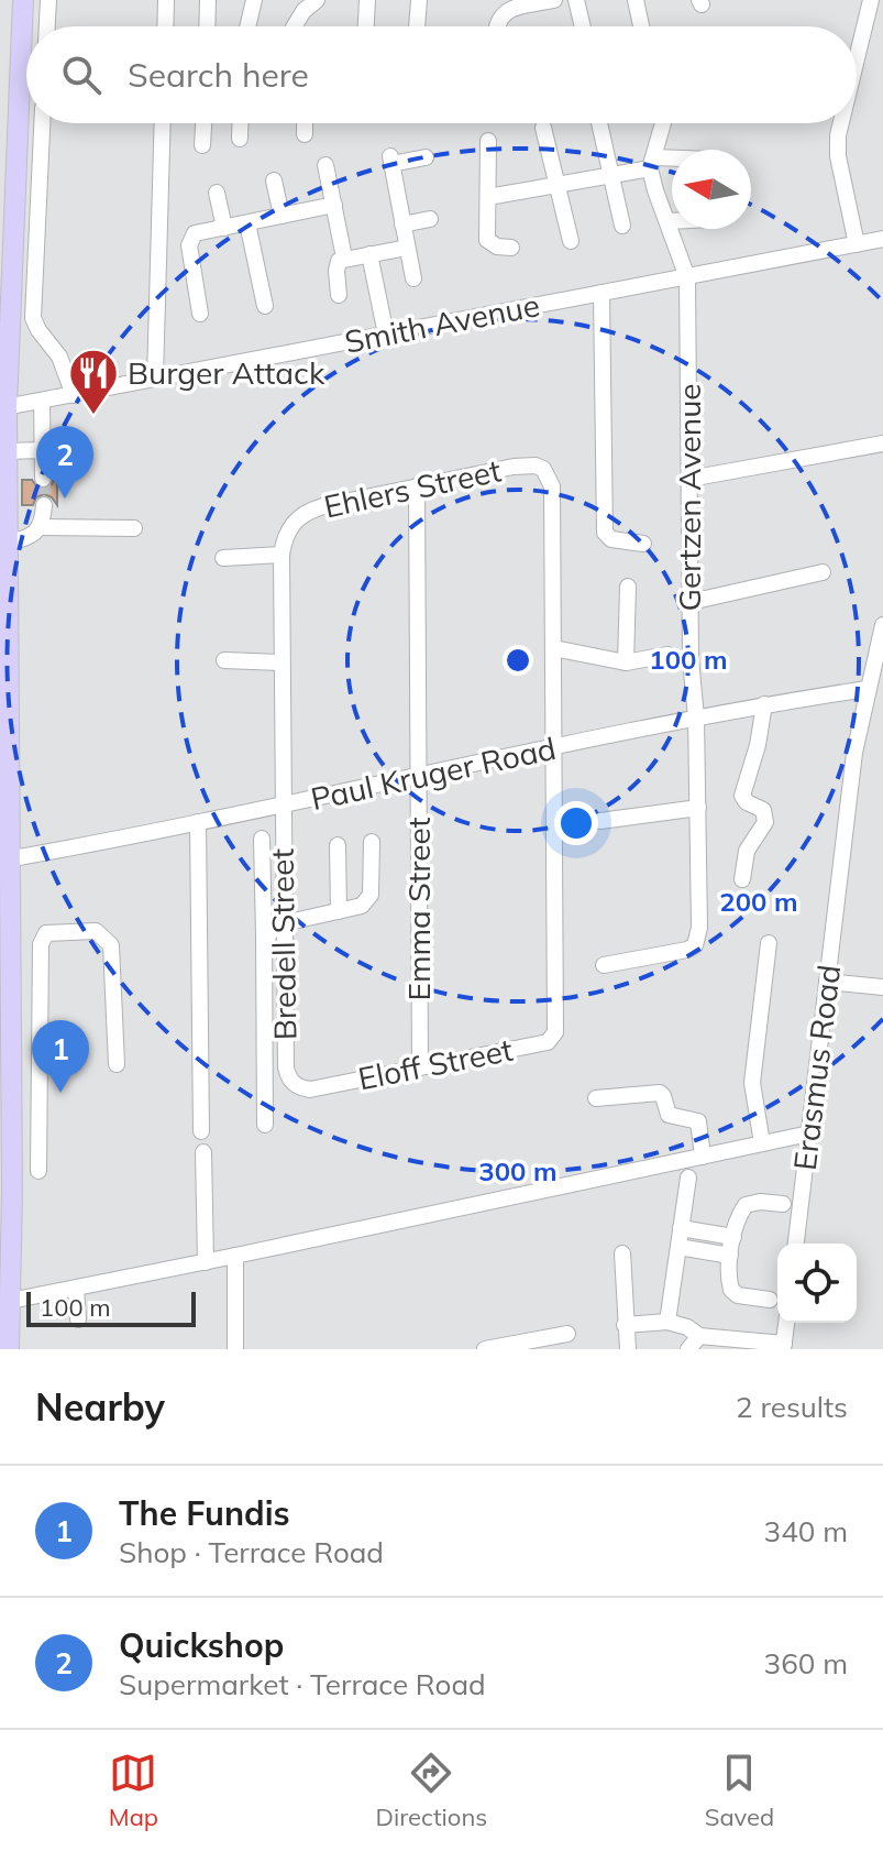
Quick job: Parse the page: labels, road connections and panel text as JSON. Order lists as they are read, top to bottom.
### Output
{
  "streets": {
    "street": [
      "Smith Avenue",
      "Ehlers Street",
      "Gertzen Avenue",
      "Paul Kruger Road",
      "Emma Street",
      "Bredell Street",
      "Eloff Street",
      "Erasmus Road"
    ]
  },
  "crossings": [
    ["Smith Avenue", "Gertzen Avenue"],
    ["Ehlers Street", "Emma Street"],
    ["Ehlers Street", "Bredell Street"],
    ["Gertzen Avenue", "Paul Kruger Road"],
    ["Paul Kruger Road", "Emma Street"],
    ["Paul Kruger Road", "Bredell Street"],
    ["Paul Kruger Road", "Eloff Street"],
    ["Paul Kruger Road", "Erasmus Road"],
    ["Emma Street", "Eloff Street"],
    ["Bredell Street", "Eloff Street"]
  ],
  "places": {
    "restaurant": ["Burger Attack"]
  },
  "scale_bar": "100 m",
  "north": "left",
  "page": {
    "search": "Search here",
    "pins": ["2", "1"],
    "scale": "100 m",
    "heading": ["Nearby", "2 results"],
    "list": [
      {
        "mark": "1",
        "name": "The Fundis",
        "note": "Shop · Terrace Road",
        "value": "340 m"
      },
      {
        "mark": "2",
        "name": "Quickshop",
        "note": "Supermarket · Terrace Road",
        "value": "360 m"
      }
    ],
    "nav": ["Map", "Directions", "Saved"]
  },
  "rings": ["100 m", "200 m", "300 m"]
}
